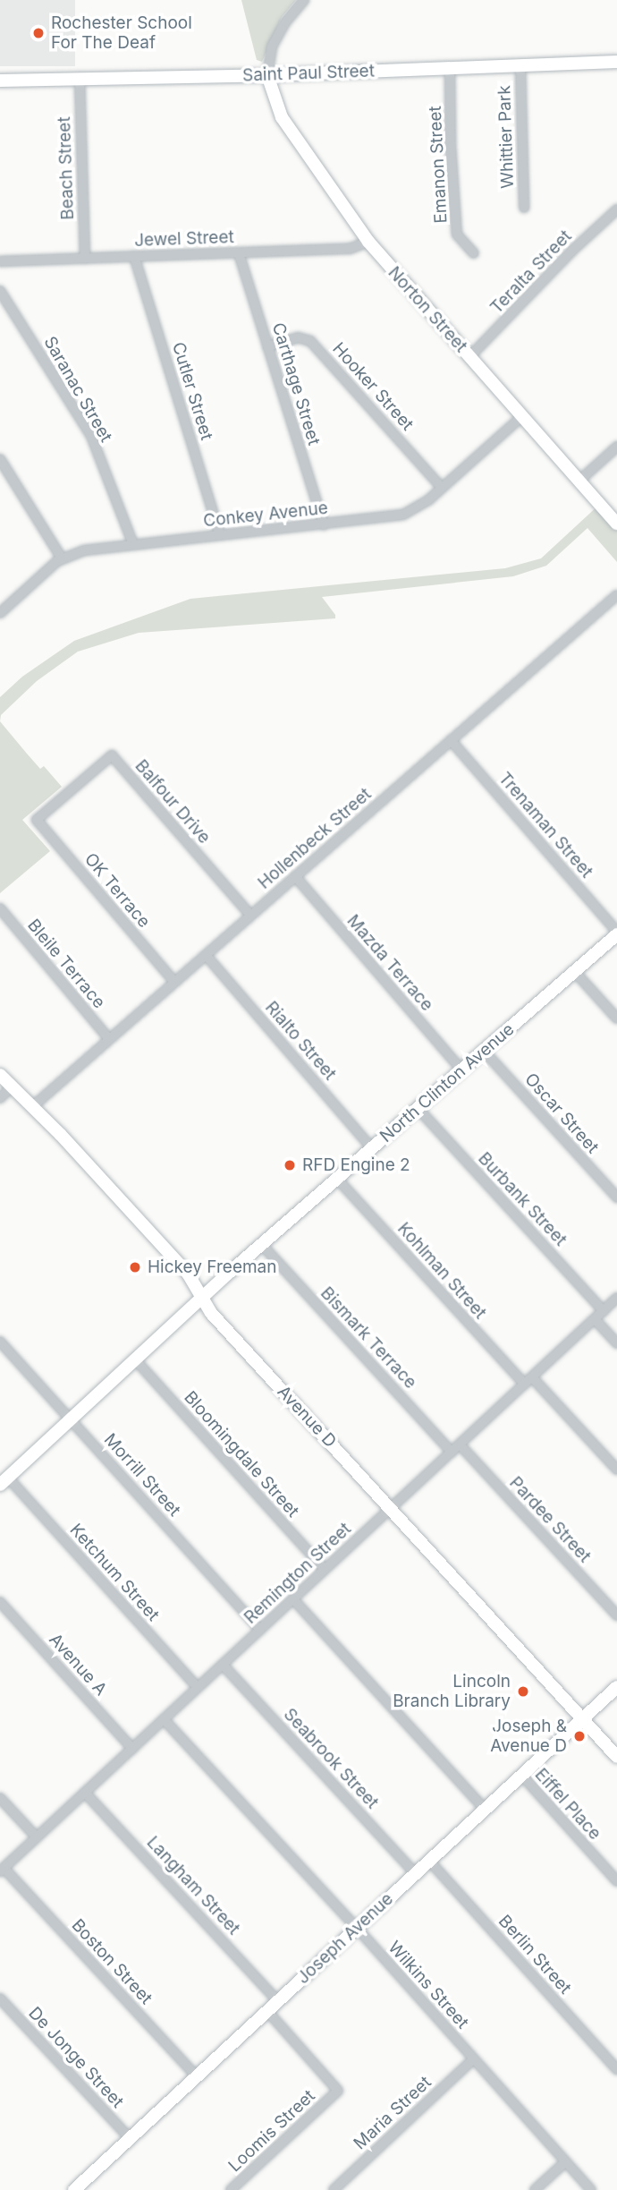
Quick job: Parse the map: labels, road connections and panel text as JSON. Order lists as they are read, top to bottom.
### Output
{
  "streets": {
    "main road": [
      "Saint Paul Street",
      "Norton Street",
      "North Clinton Avenue",
      "Avenue D",
      "Joseph Avenue"
    ],
    "street": [
      "Whittier Park",
      "Emanon Street",
      "Beach Street",
      "Jewel Street",
      "Teralta Street",
      "Carthage Street",
      "Hooker Street",
      "Saranac Street",
      "Cutler Street",
      "Conkey Avenue",
      "Balfour Drive",
      "Trenaman Street",
      "Hollenbeck Street",
      "OK Terrace",
      "Mazda Terrace",
      "Bleile Terrace",
      "Rialto Street",
      "Oscar Street",
      "Burbank Street",
      "Kohlman Street",
      "Bismark Terrace",
      "Bloomingdale Street",
      "Morrill Street",
      "Pardee Street",
      "Ketchum Street",
      "Remington Street",
      "Avenue A",
      "Seabrook Street",
      "Eiffel Place",
      "Langham Street",
      "Berlin Street",
      "Boston Street",
      "Wilkins Street",
      "De Jonge Street",
      "Maria Street",
      "Loomis Street"
    ]
  },
  "crossings": [
    ["Saint Paul Street", "Whittier Park"],
    ["Saint Paul Street", "Emanon Street"],
    ["Saint Paul Street", "Beach Street"],
    ["Saint Paul Street", "Norton Street"],
    ["Beach Street", "Jewel Street"],
    ["Jewel Street", "Norton Street"],
    ["Jewel Street", "Carthage Street"],
    ["Jewel Street", "Cutler Street"],
    ["Teralta Street", "Norton Street"],
    ["Norton Street", "Conkey Avenue"],
    ["Carthage Street", "Hooker Street"],
    ["Carthage Street", "Conkey Avenue"],
    ["Hooker Street", "Conkey Avenue"],
    ["Saranac Street", "Conkey Avenue"],
    ["Cutler Street", "Conkey Avenue"],
    ["Balfour Drive", "Hollenbeck Street"],
    ["Balfour Drive", "OK Terrace"],
    ["Trenaman Street", "Hollenbeck Street"],
    ["Trenaman Street", "North Clinton Avenue"],
    ["Hollenbeck Street", "OK Terrace"],
    ["Hollenbeck Street", "Mazda Terrace"],
    ["Hollenbeck Street", "Bleile Terrace"],
    ["Hollenbeck Street", "Rialto Street"],
    ["Hollenbeck Street", "Avenue D"],
    ["Mazda Terrace", "North Clinton Avenue"],
    ["Rialto Street", "North Clinton Avenue"],
    ["North Clinton Avenue", "Oscar Street"],
    ["North Clinton Avenue", "Burbank Street"],
    ["North Clinton Avenue", "Kohlman Street"],
    ["North Clinton Avenue", "Bismark Terrace"],
    ["North Clinton Avenue", "Avenue D"],
    ["North Clinton Avenue", "Bloomingdale Street"],
    ["North Clinton Avenue", "Morrill Street"],
    ["North Clinton Avenue", "Ketchum Street"],
    ["Burbank Street", "Remington Street"],
    ["Kohlman Street", "Remington Street"],
    ["Bismark Terrace", "Pardee Street"],
    ["Bismark Terrace", "Remington Street"],
    ["Avenue D", "Remington Street"],
    ["Avenue D", "Joseph Avenue"],
    ["Bloomingdale Street", "Remington Street"],
    ["Morrill Street", "Remington Street"],
    ["Pardee Street", "Remington Street"],
    ["Ketchum Street", "Remington Street"],
    ["Remington Street", "Avenue A"],
    ["Remington Street", "Seabrook Street"],
    ["Remington Street", "Langham Street"],
    ["Remington Street", "Boston Street"],
    ["Remington Street", "Wilkins Street"],
    ["Seabrook Street", "Joseph Avenue"],
    ["Eiffel Place", "Joseph Avenue"],
    ["Langham Street", "Joseph Avenue"],
    ["Joseph Avenue", "Berlin Street"],
    ["Joseph Avenue", "Boston Street"],
    ["Joseph Avenue", "Wilkins Street"],
    ["Joseph Avenue", "De Jonge Street"],
    ["Joseph Avenue", "Loomis Street"],
    ["Wilkins Street", "Maria Street"]
  ],
  "places": [
    "Rochester School For The Deaf",
    "RFD Engine 2",
    "Hickey Freeman",
    "Lincoln Branch Library",
    "Joseph & Avenue D"
  ]
}
